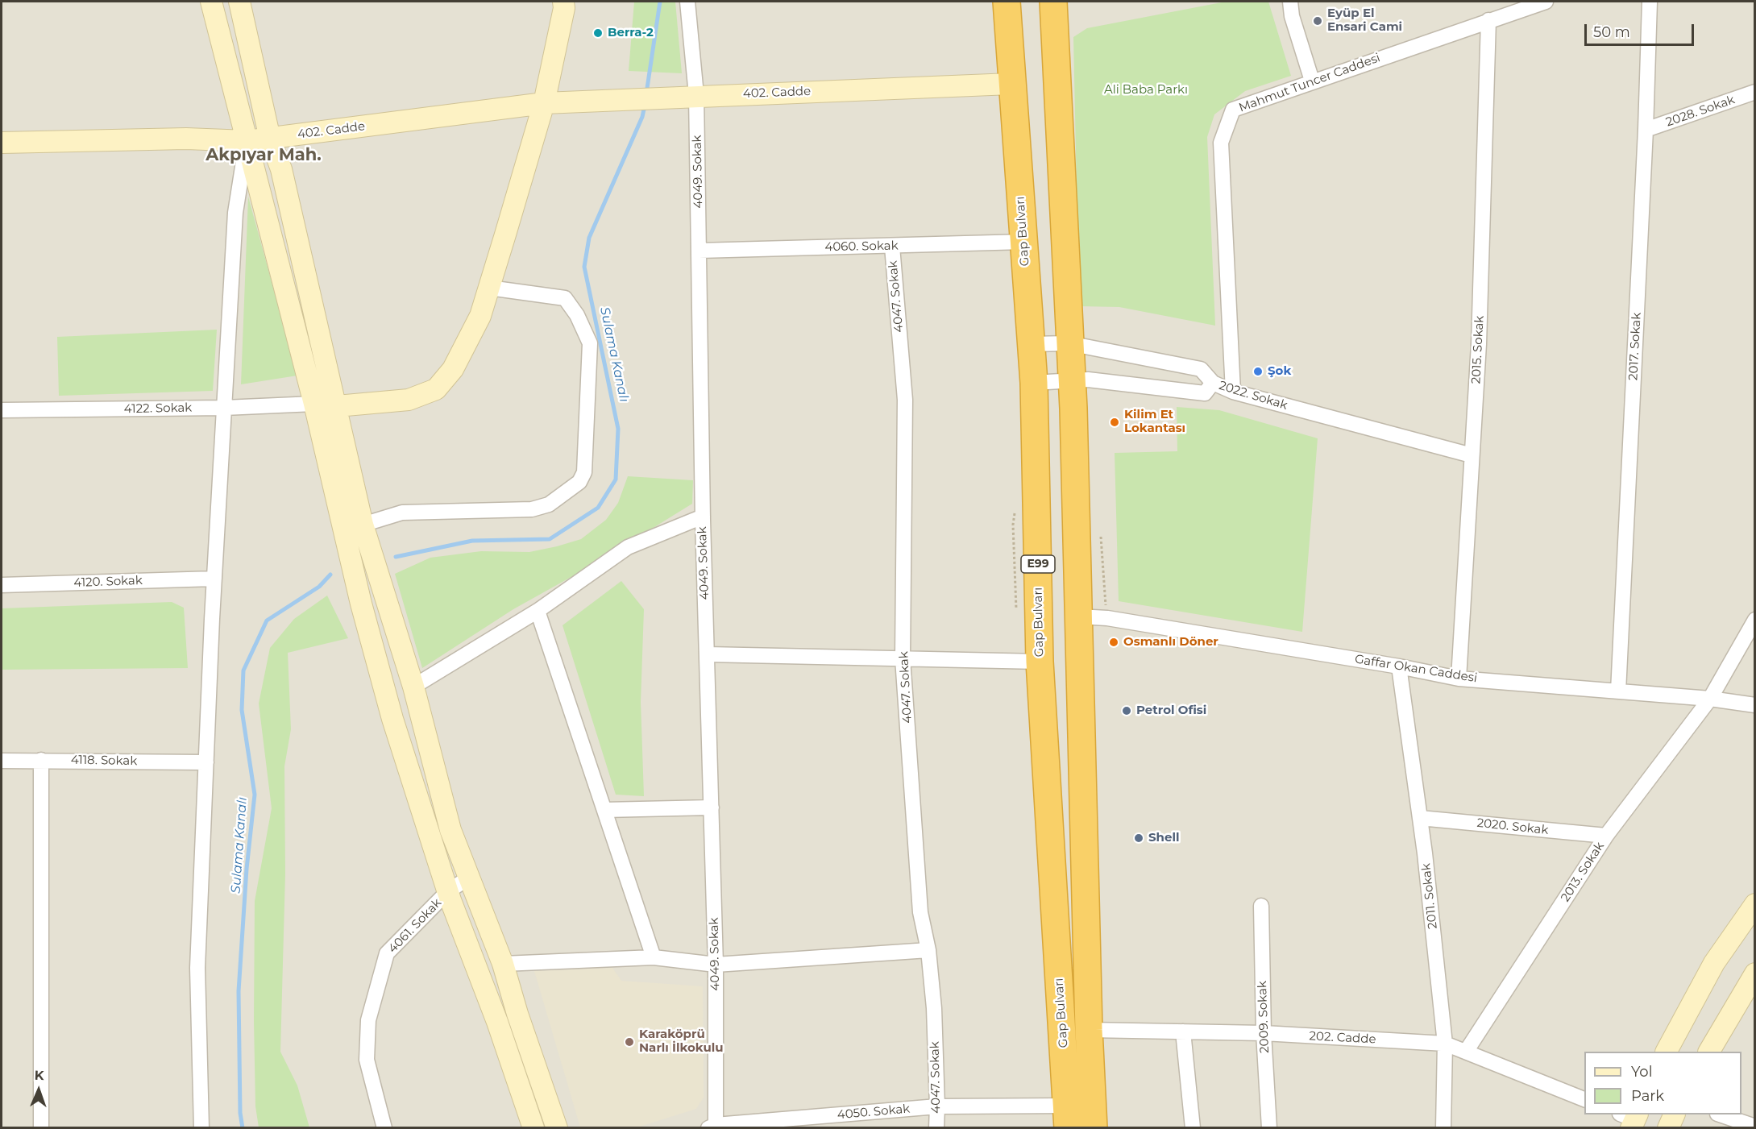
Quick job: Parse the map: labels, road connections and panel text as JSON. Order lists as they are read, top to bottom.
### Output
{
  "streets": {
    "highway": ["Gap Bulvarı", "E99"],
    "main road": ["402. Cadde"],
    "street": [
      "Mahmut Tuncer Caddesi",
      "2028. Sokak",
      "4049. Sokak",
      "4060. Sokak",
      "4047. Sokak",
      "2017. Sokak",
      "2015. Sokak",
      "2022. Sokak",
      "4122. Sokak",
      "4120. Sokak",
      "Gaffar Okan Caddesi",
      "4118. Sokak",
      "2020. Sokak",
      "2013. Sokak",
      "2011. Sokak",
      "4061. Sokak",
      "2009. Sokak",
      "202. Cadde",
      "4050. Sokak"
    ]
  },
  "crossings": [
    ["Mahmut Tuncer Caddesi", "2015. Sokak"],
    ["Mahmut Tuncer Caddesi", "2022. Sokak"],
    ["402. Cadde", "4049. Sokak"],
    ["402. Cadde", "Gap Bulvarı"],
    ["2028. Sokak", "2017. Sokak"],
    ["4049. Sokak", "4060. Sokak"],
    ["4049. Sokak", "4050. Sokak"],
    ["Gap Bulvarı", "4060. Sokak"],
    ["Gap Bulvarı", "2022. Sokak"],
    ["Gap Bulvarı", "4050. Sokak"],
    ["4060. Sokak", "4047. Sokak"],
    ["4047. Sokak", "4050. Sokak"],
    ["2017. Sokak", "Gaffar Okan Caddesi"],
    ["2015. Sokak", "2022. Sokak"],
    ["2015. Sokak", "Gaffar Okan Caddesi"],
    ["Gaffar Okan Caddesi", "2013. Sokak"],
    ["Gaffar Okan Caddesi", "2011. Sokak"],
    ["2020. Sokak", "2013. Sokak"],
    ["2020. Sokak", "2011. Sokak"],
    ["2013. Sokak", "202. Cadde"],
    ["2011. Sokak", "202. Cadde"],
    ["2009. Sokak", "202. Cadde"]
  ],
  "districts": ["Akpıyar Mah."],
  "water": ["Sulama Kanalı"],
  "parks": ["Ali Baba Parkı"],
  "places": [
    "Eyüp El Ensari Cami",
    "Berra-2",
    "Şok",
    "Kilim Et Lokantası",
    "Osmanlı Döner",
    "Petrol Ofisi",
    "Shell",
    "Karaköprü Narlı İlkokulu"
  ],
  "legend": ["Yol", "Park"],
  "scale_bar": "50 m",
  "north": "top"
}
